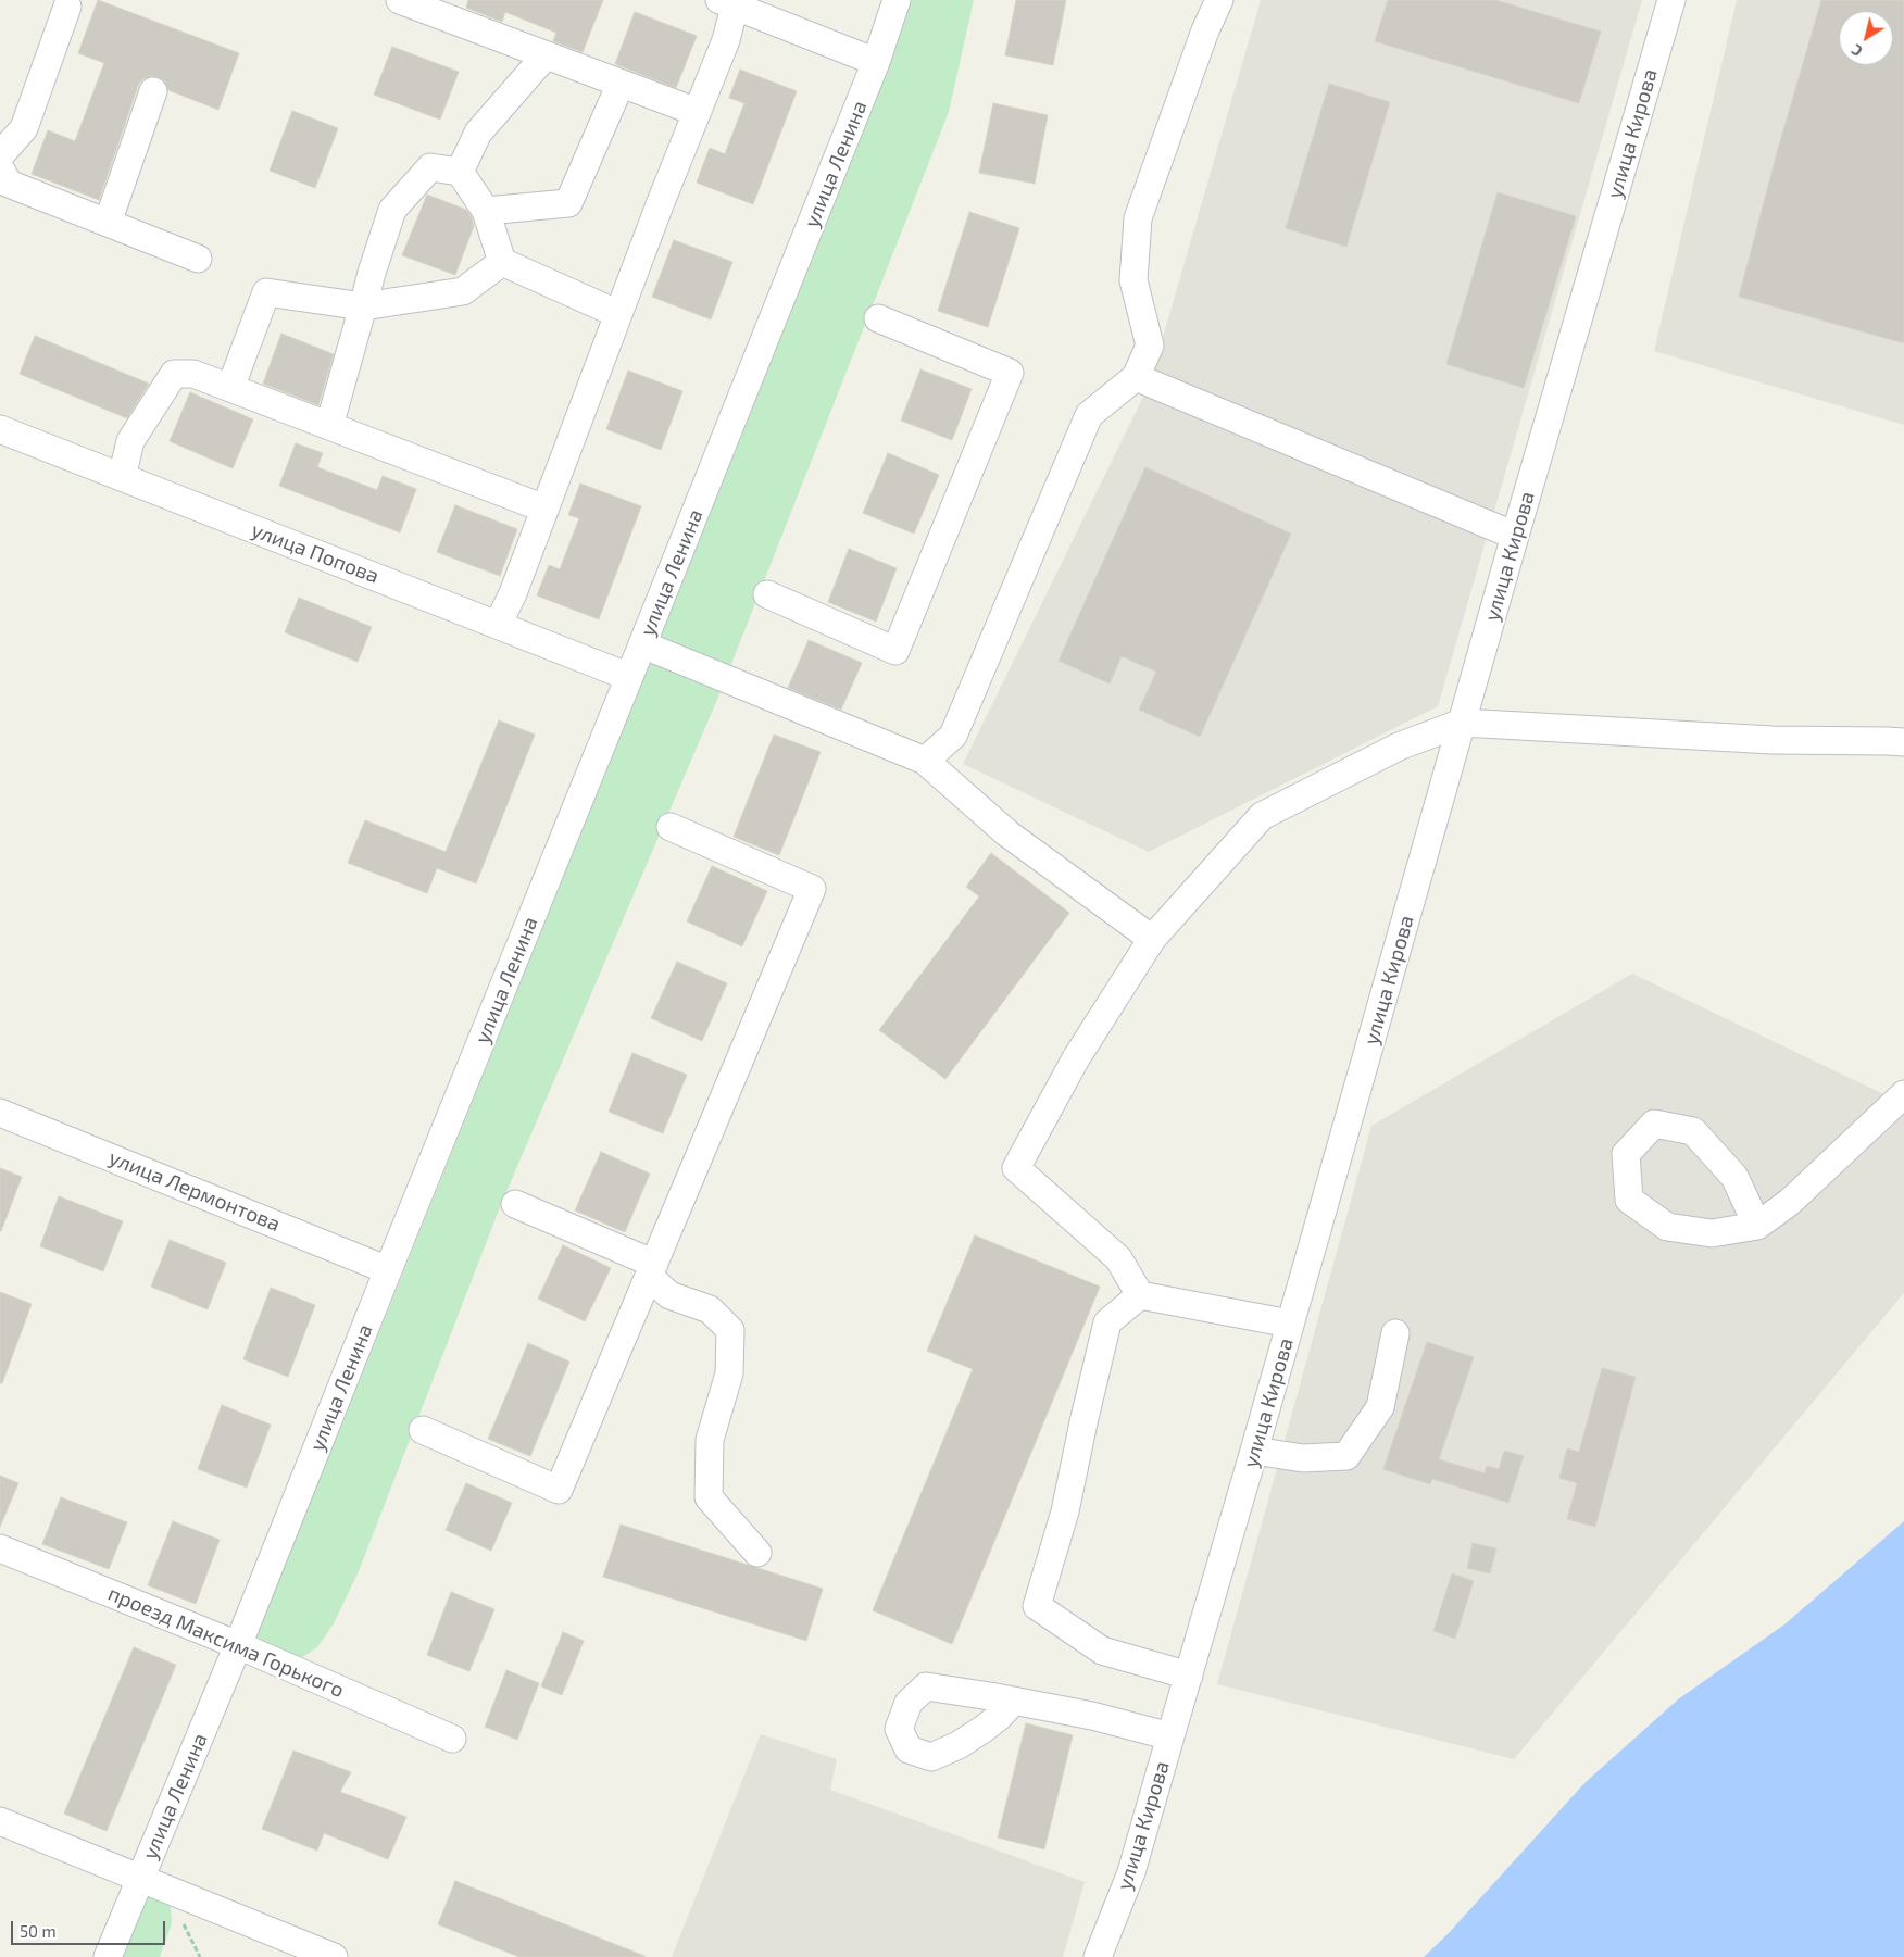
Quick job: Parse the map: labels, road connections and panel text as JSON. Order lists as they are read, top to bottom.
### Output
{
  "streets": {
    "street": [
      "улица Кирова",
      "улица Ленина",
      "улица Попова",
      "улица Лермонтова",
      "проезд Максима Горького"
    ]
  },
  "crossings": [
    ["улица Ленина", "улица Попова"],
    ["улица Ленина", "улица Лермонтова"],
    ["улица Ленина", "проезд Максима Горького"]
  ],
  "scale_bar": "50 m",
  "north": "bottom left"
}
